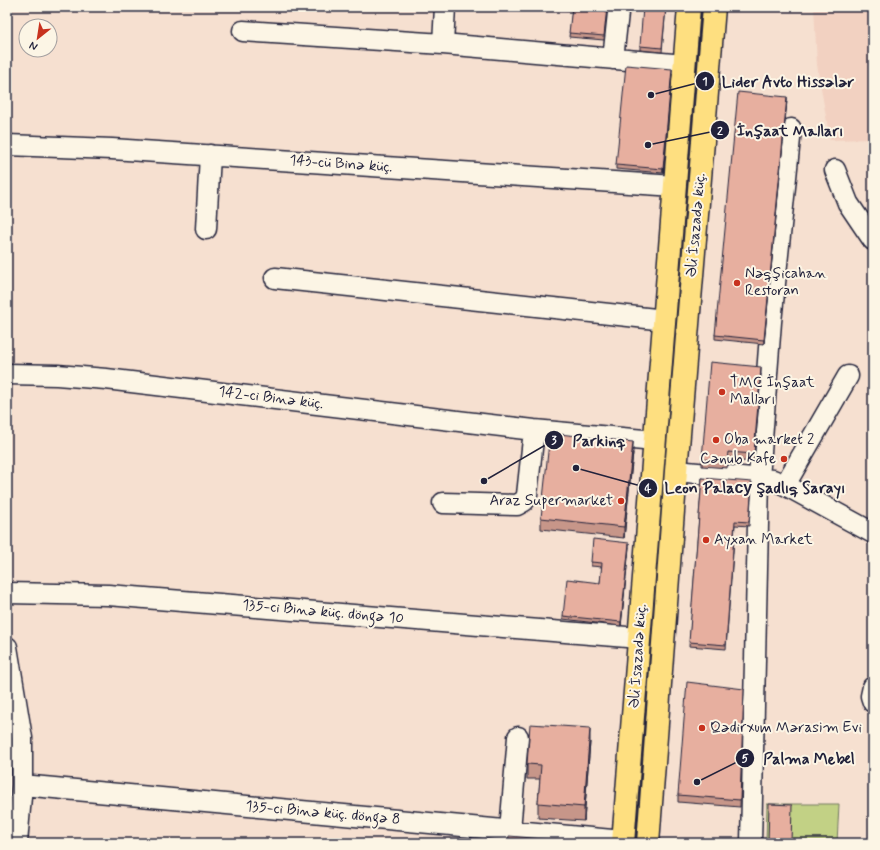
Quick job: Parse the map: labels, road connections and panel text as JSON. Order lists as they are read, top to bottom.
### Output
{
  "streets": {
    "main road": ["Əli İsazadə küç."],
    "street": [
      "143-cü Binə küç.",
      "142-ci Binə küç.",
      "135-ci Binə küç. döngə 10",
      "135-ci Binə küç. döngə 8"
    ]
  },
  "crossings": [
    ["143-cü Binə küç.", "Əli İsazadə küç."],
    ["Əli İsazadə küç.", "142-ci Binə küç."],
    ["Əli İsazadə küç.", "135-ci Binə küç. döngə 10"],
    ["Əli İsazadə küç.", "135-ci Binə küç. döngə 8"]
  ],
  "places": [
    "Lider Avto Hissələr",
    "İnşaat Malları",
    "Nəqşicahan Restoran",
    "TMC İnşaat Malları",
    "Oba market 2",
    "Cənub Kafe",
    "Leon Palaсу Şadlıq Sarayı",
    "Parkinq",
    "Araz Supermarket",
    "Ayxan Market",
    "Qədirxum Mərasim Evi",
    "Palma Mebel"
  ],
  "north": "bottom left"
}
